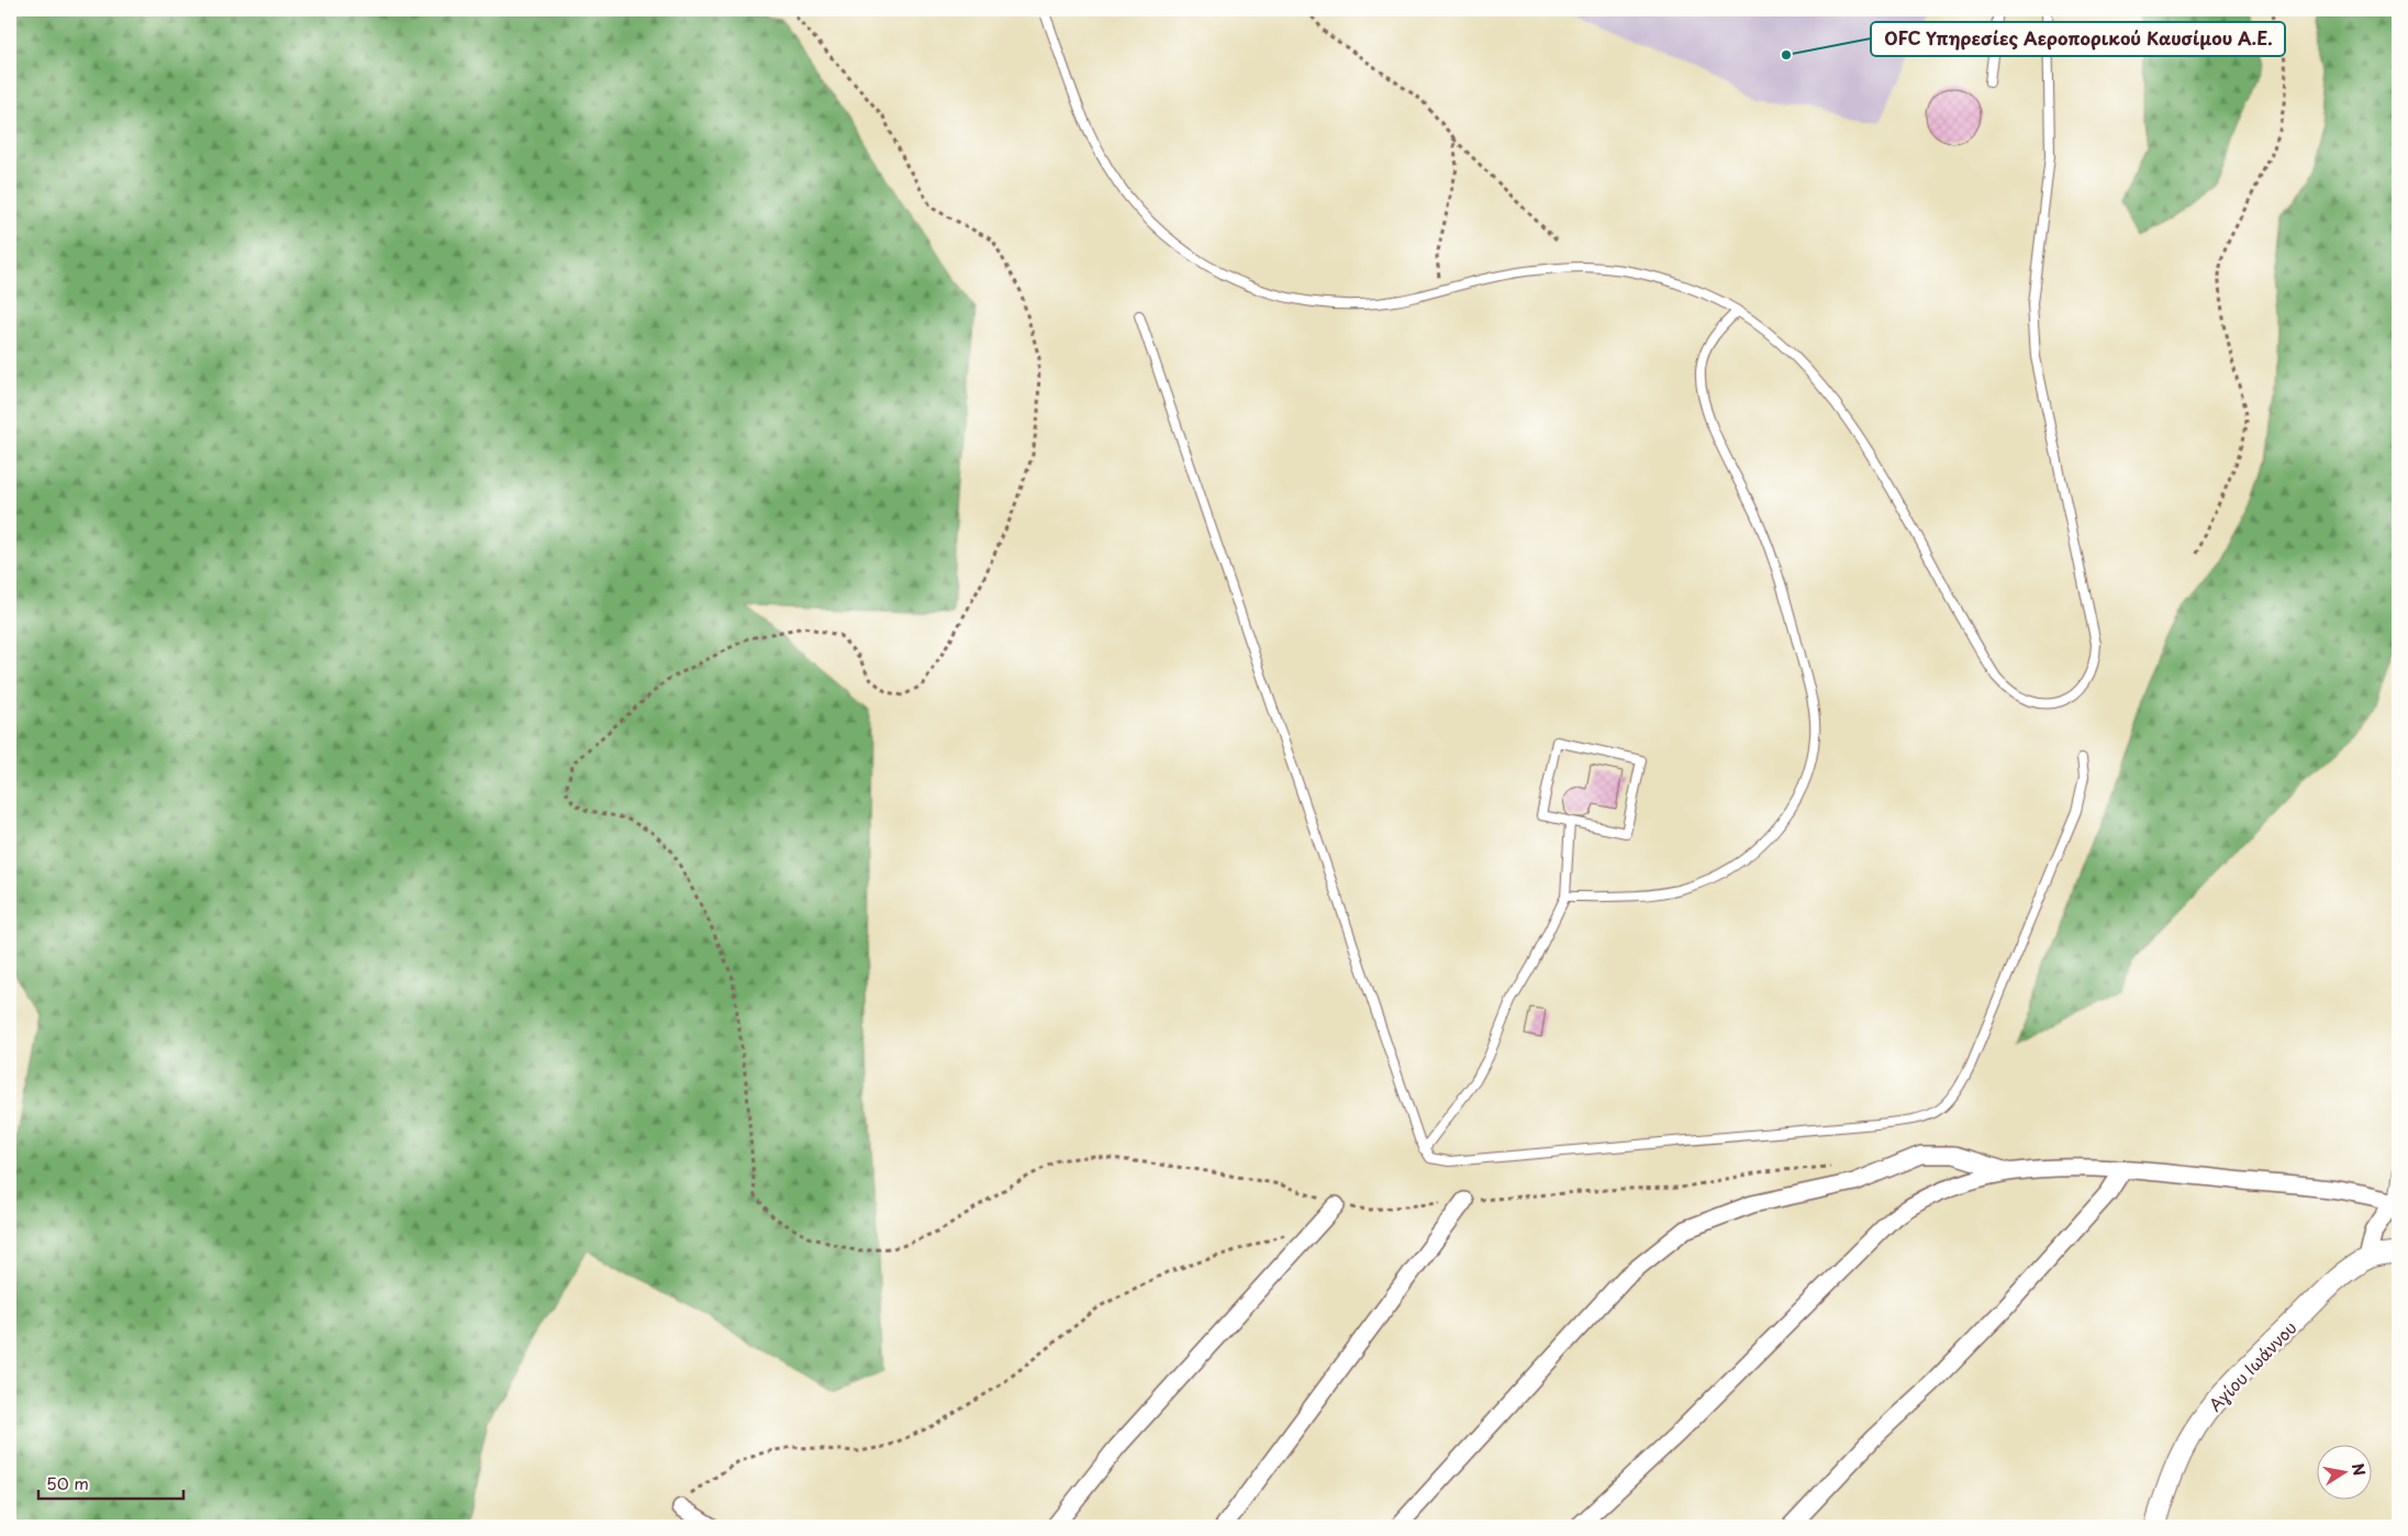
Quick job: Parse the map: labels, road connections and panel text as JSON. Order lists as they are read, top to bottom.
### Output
{
  "streets": {
    "street": ["Αγίου Ιωάννου"]
  },
  "places": ["OFC Υπηρεσίες Αεροπορικού Καυσίμου A.E."],
  "scale_bar": "50 m",
  "north": "right"
}
